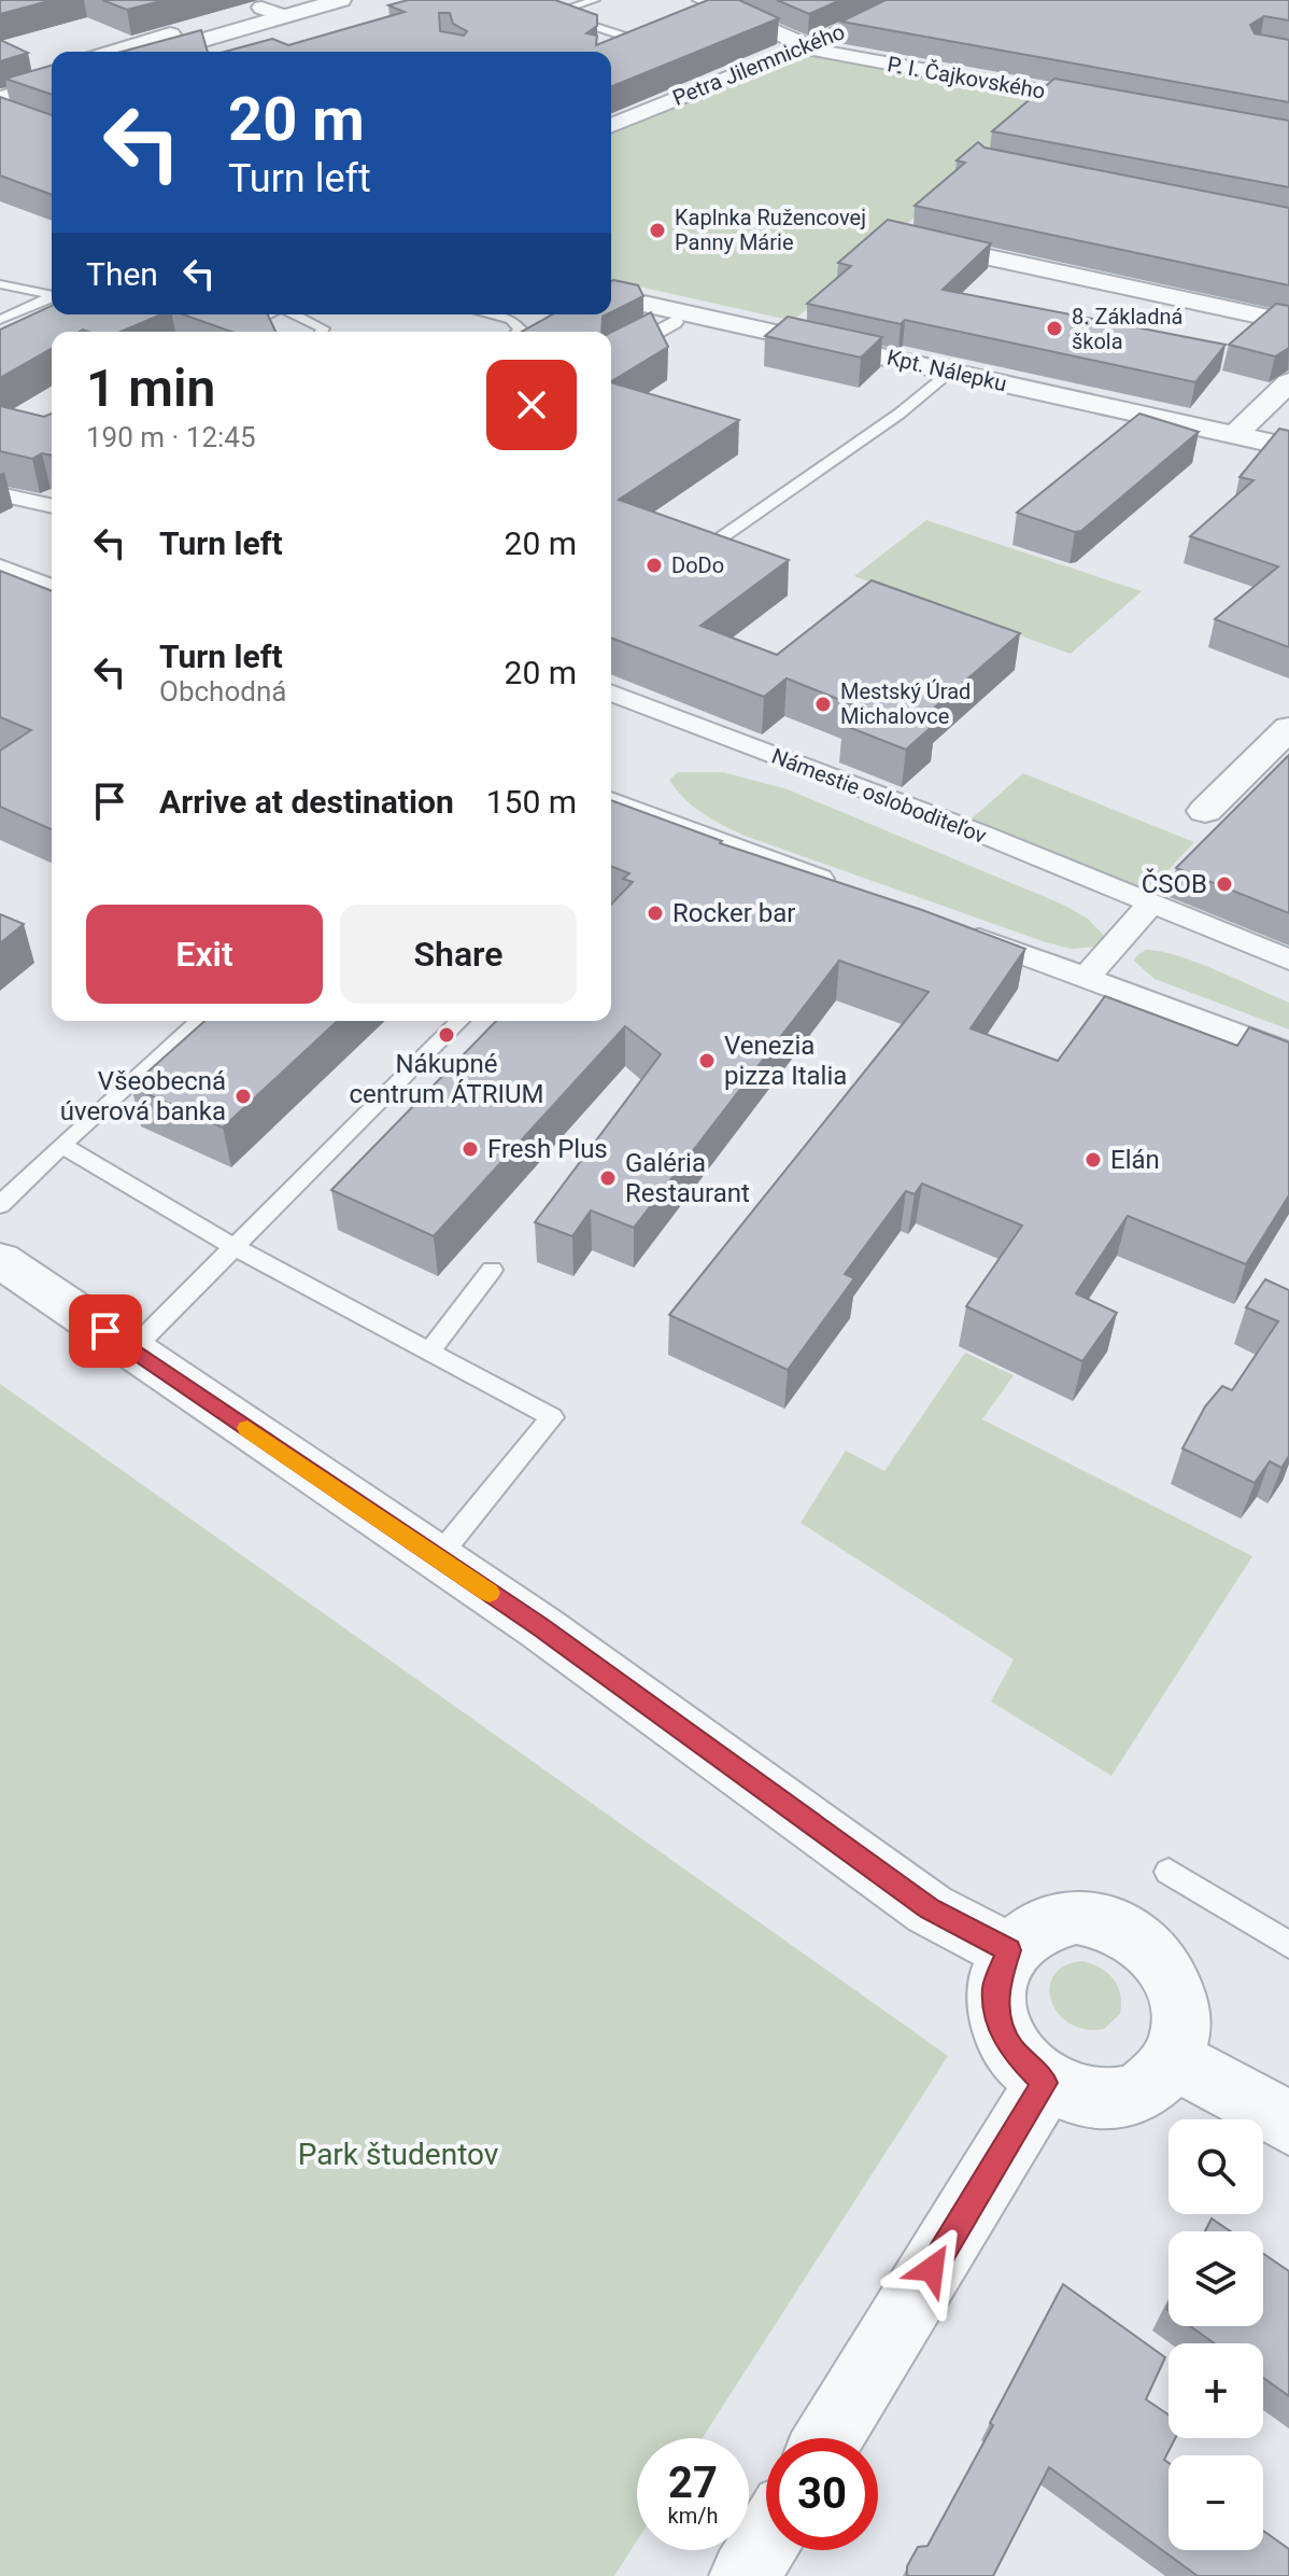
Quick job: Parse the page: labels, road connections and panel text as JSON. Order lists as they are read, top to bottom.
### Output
{
  "streets": {
    "street": [
      "Petra Jilemnického",
      "P. I. Čajkovského",
      "Kpt. Nálepku",
      "Námestie osloboditeľov"
    ]
  },
  "crossings": [
    ["Petra Jilemnického", "P. I. Čajkovského"]
  ],
  "parks": ["Park študentov"],
  "places": [
    "Kaplnka Ružencovej Panny Márie",
    "8. Základná škola",
    "DoDo",
    "Mestský Úrad Michalovce",
    "ČSOB",
    "Rocker bar",
    "Nákupné centrum ÁTRIUM",
    "Venezia pizza Italia",
    "Všeobecná úverová banka",
    "Fresh Plus",
    "Elán",
    "Galéria Restaurant"
  ],
  "page": {
    "turn": ["20 m", "Turn left"],
    "then": "Then",
    "heading": ["1 min", "190 m · 12:45"],
    "list": [
      {
        "name": "Turn left",
        "value": "20 m"
      },
      {
        "name": "Turn left",
        "note": "Obchodná",
        "value": "20 m"
      },
      {
        "name": "Arrive at destination",
        "value": "150 m"
      }
    ],
    "buttons": ["Exit", "Share"],
    "map_buttons": ["+", "−"],
    "speed": "27 km/h",
    "limit": "30"
  }
}
